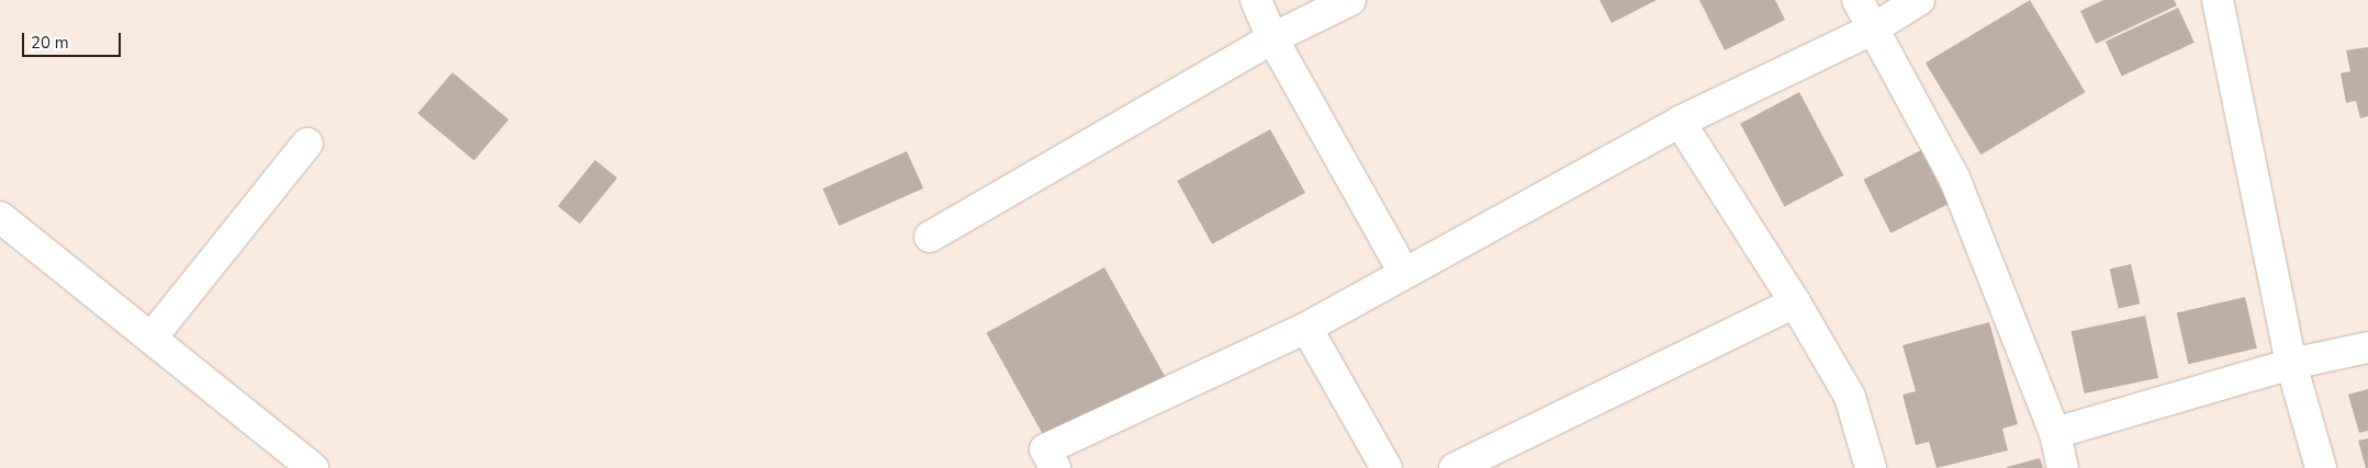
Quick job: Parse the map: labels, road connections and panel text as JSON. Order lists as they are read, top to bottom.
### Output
{
  "scale_bar": "20 m"
}
